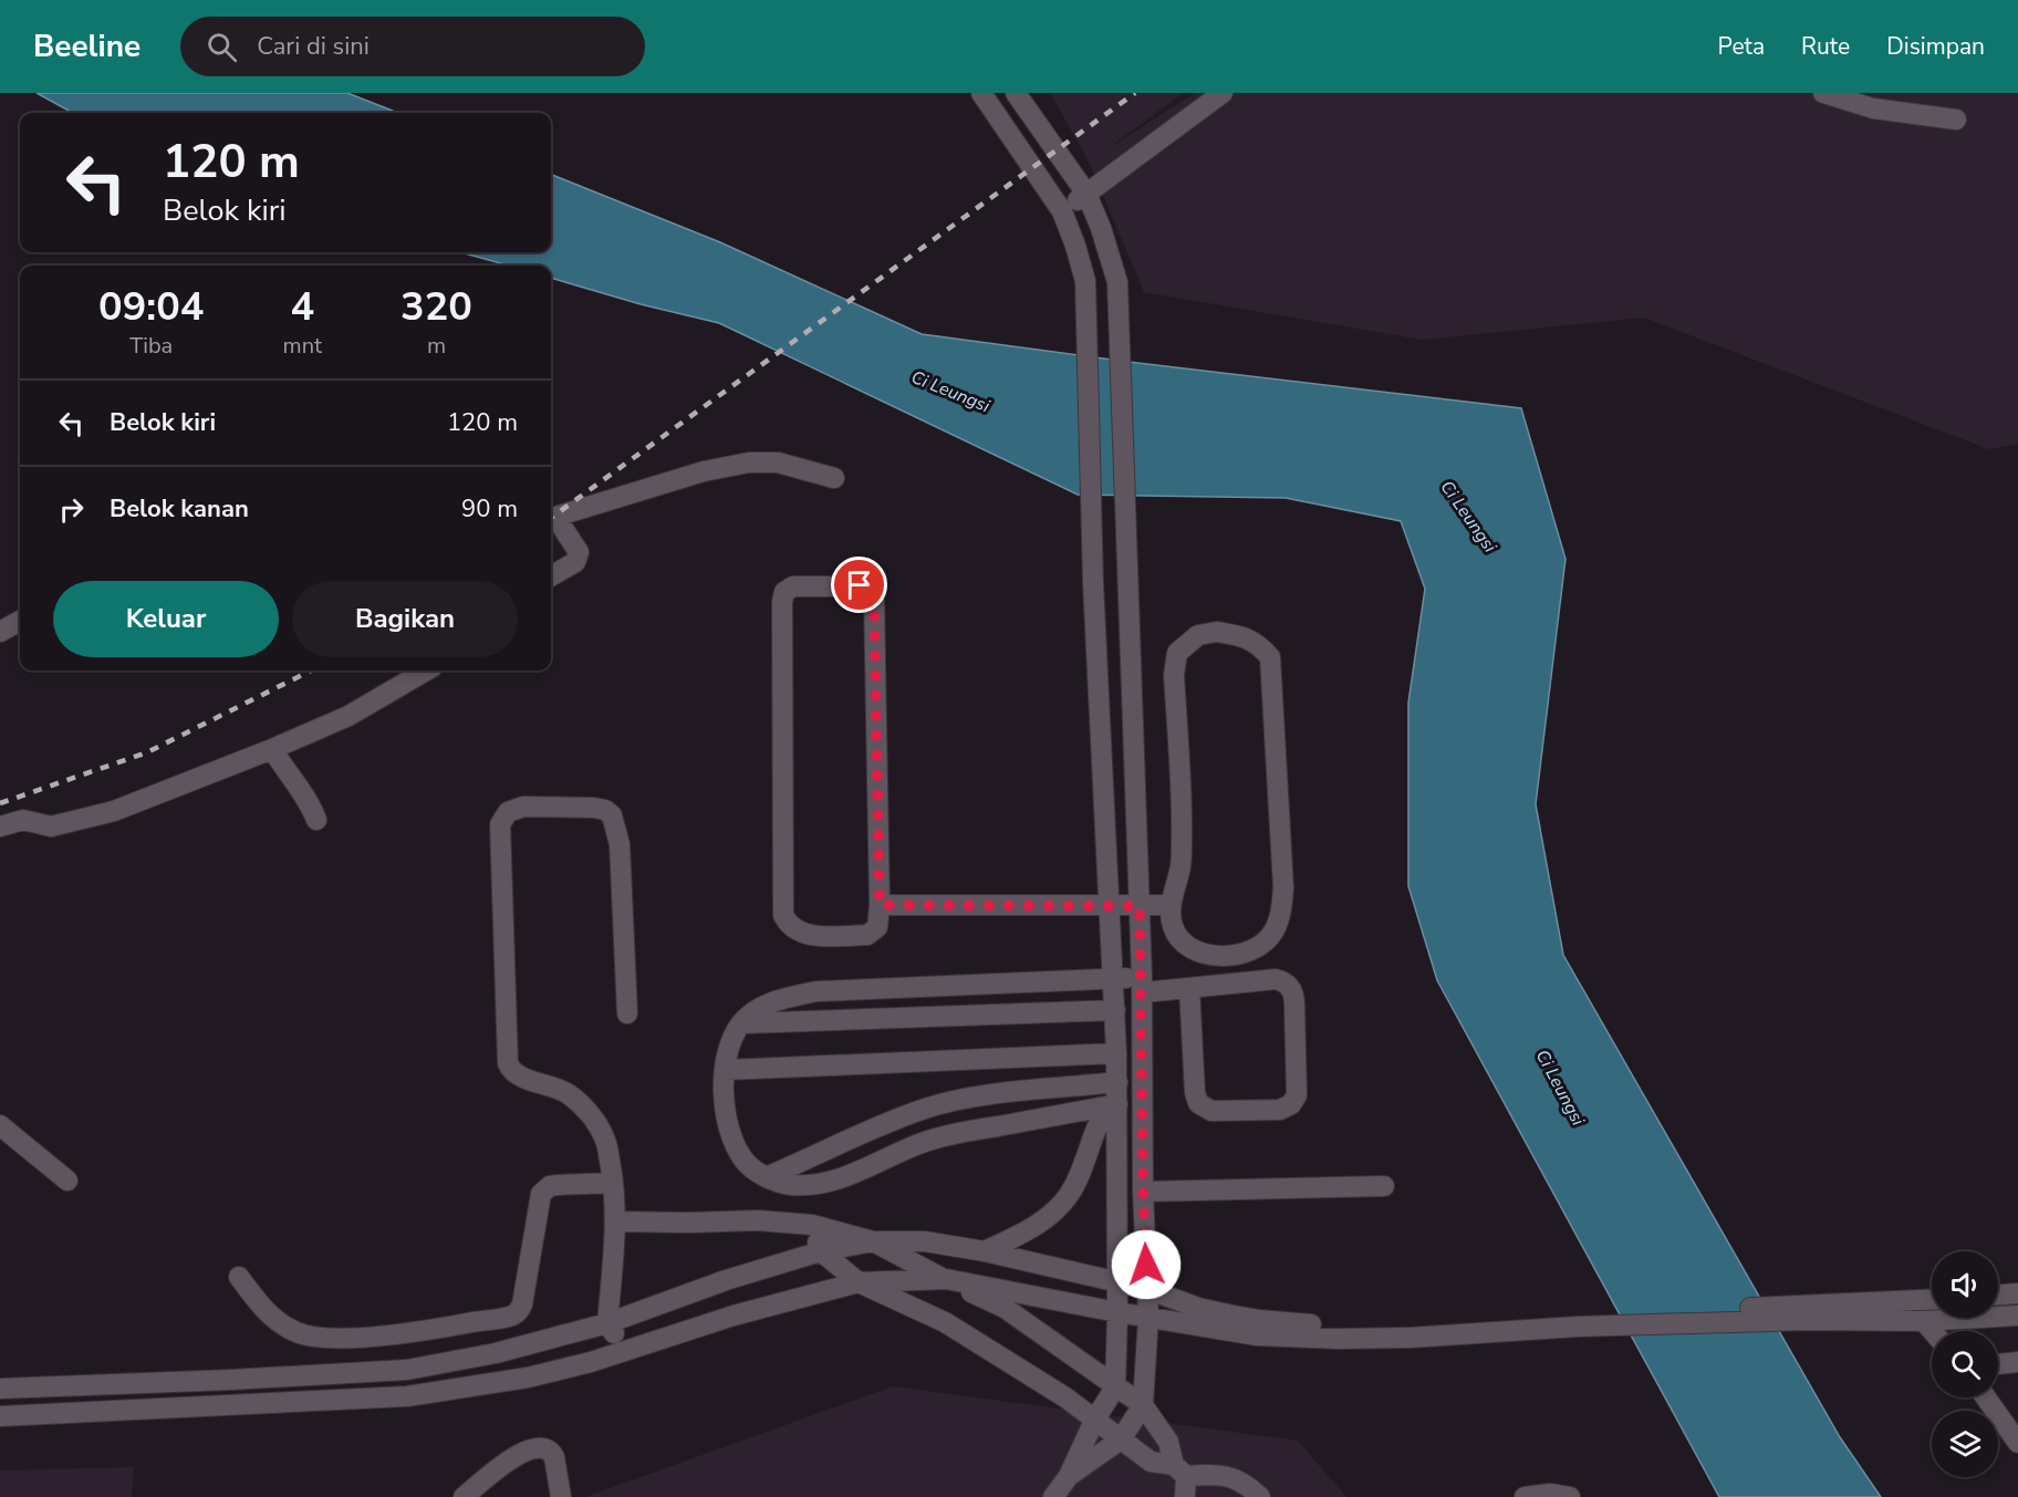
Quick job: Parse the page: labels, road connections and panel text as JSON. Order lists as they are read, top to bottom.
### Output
{
  "water": ["Ci Leungsi"],
  "page": {
    "header": "Beeline",
    "search": "Cari di sini",
    "nav": ["Peta", "Rute", "Disimpan"],
    "turn": ["120 m", "Belok kiri"],
    "eta": [
      "09:04",
      "Tiba",
      "4",
      "mnt",
      "320",
      "m"
    ],
    "list": [
      {
        "name": "Belok kiri",
        "value": "120 m"
      },
      {
        "name": "Belok kanan",
        "value": "90 m"
      }
    ],
    "buttons": ["Keluar", "Bagikan"]
  }
}
